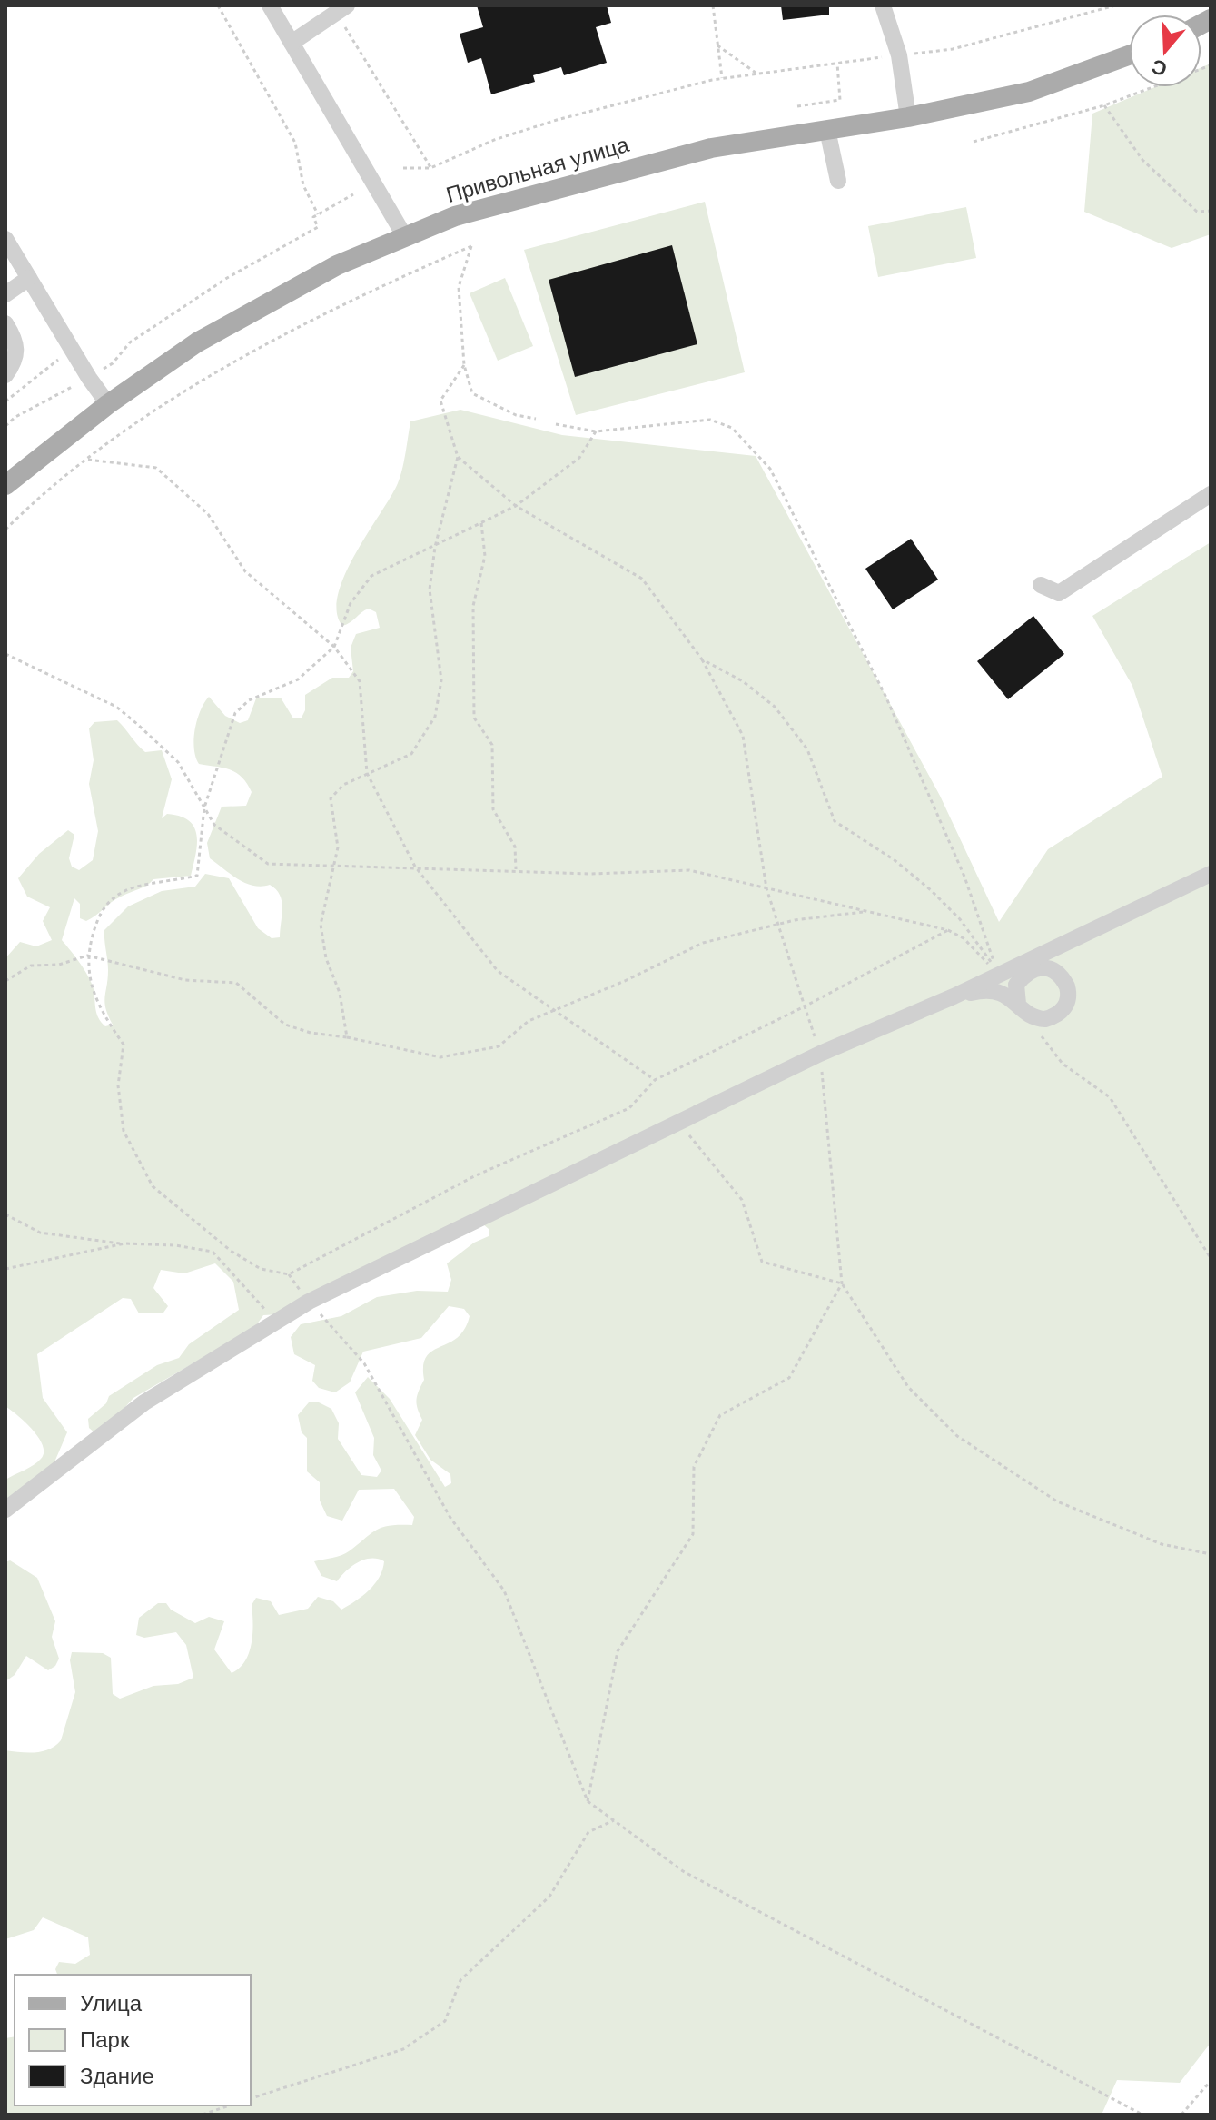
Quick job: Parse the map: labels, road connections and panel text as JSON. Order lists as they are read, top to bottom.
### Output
{
  "streets": {
    "main road": ["Привольная улица"]
  },
  "legend": ["Улица", "Парк", "Здание"],
  "north": "bottom"
}
